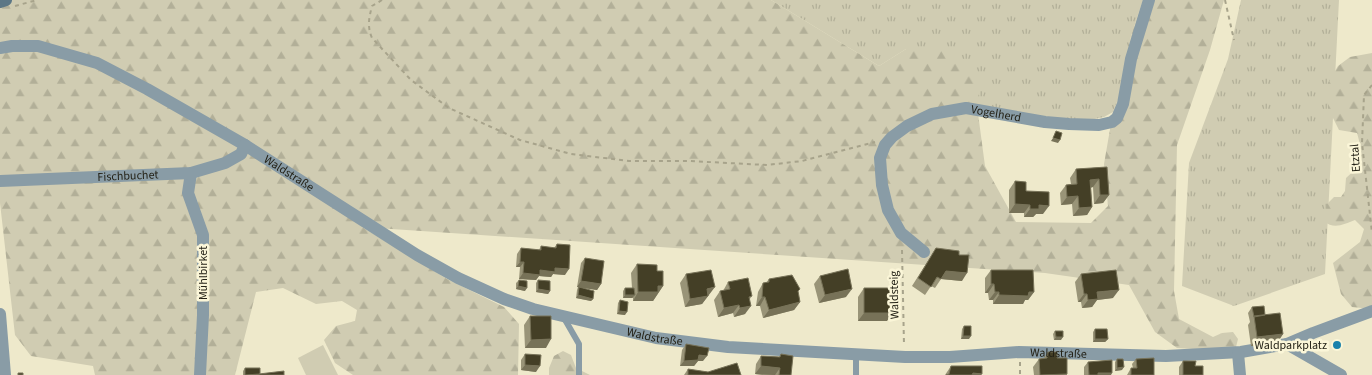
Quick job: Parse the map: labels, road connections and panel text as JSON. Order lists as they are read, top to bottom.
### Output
{
  "streets": {
    "street": [
      "Vogelherd",
      "Waldstraße",
      "Fischbuchet",
      "Mühlbirket"
    ],
    "path": ["Etztal", "Waldsteig"]
  },
  "crossings": [
    ["Vogelherd", "Waldsteig"],
    ["Waldstraße", "Fischbuchet"],
    ["Waldstraße", "Waldsteig"],
    ["Fischbuchet", "Mühlbirket"]
  ],
  "places": ["Waldparkplatz"]
}
